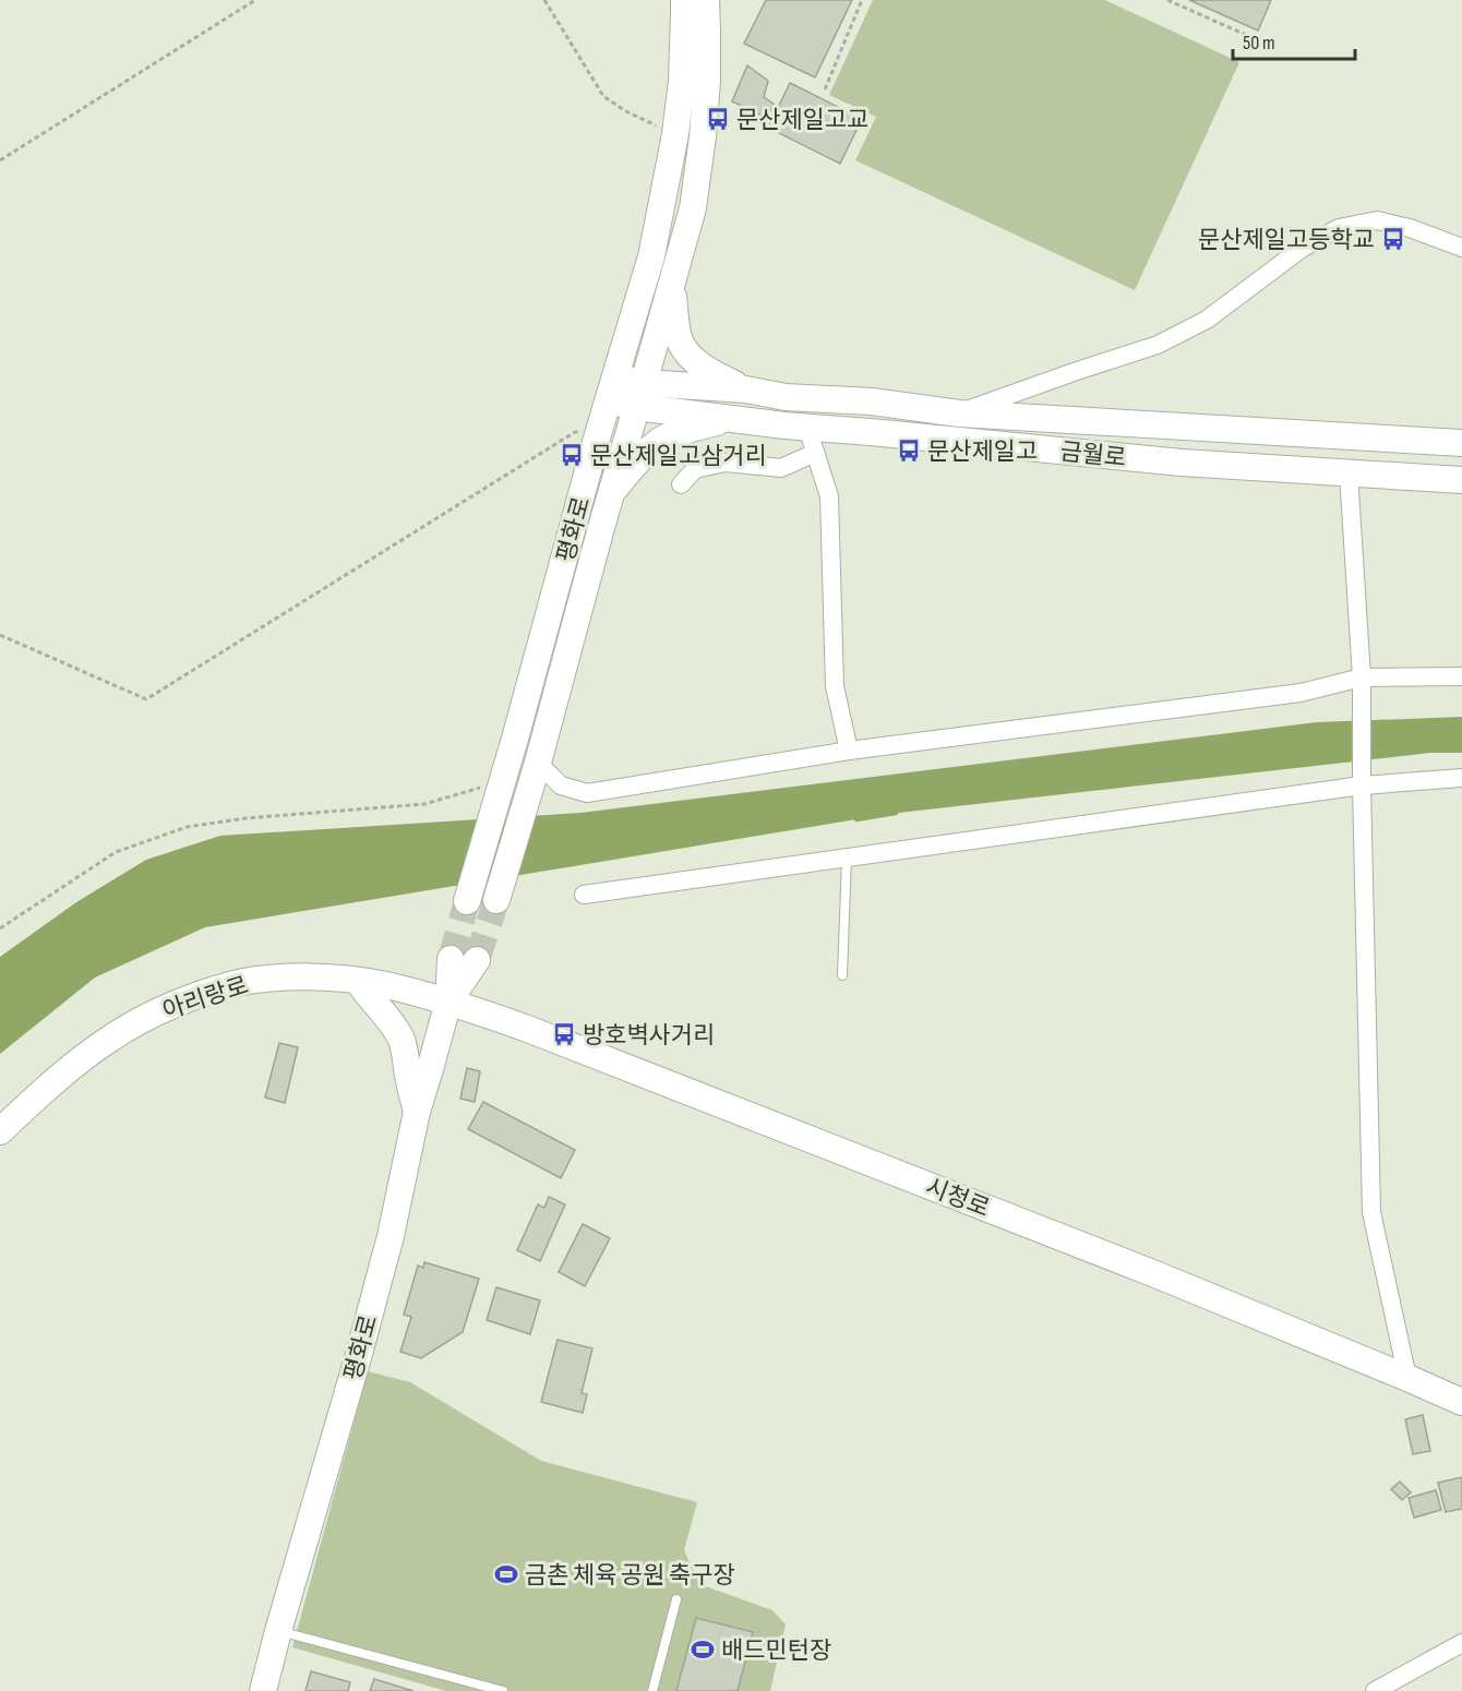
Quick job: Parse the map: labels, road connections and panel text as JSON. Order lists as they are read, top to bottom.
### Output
{
  "streets": {
    "main road": [
      "금월로",
      "평화로",
      "아리랑로",
      "시청로"
    ]
  },
  "crossings": [
    ["금월로", "평화로"],
    ["평화로", "아리랑로"],
    ["평화로", "시청로"],
    ["아리랑로", "시청로"]
  ],
  "places": {
    "bus stop": [
      "문산제일고교",
      "문산제일고등학교",
      "문산제일고",
      "문산제일고삼거리",
      "방호벽사거리"
    ],
    "sports": ["금촌 체육 공원 축구장", "배드민턴장"]
  },
  "scale_bar": "50 m"
}
